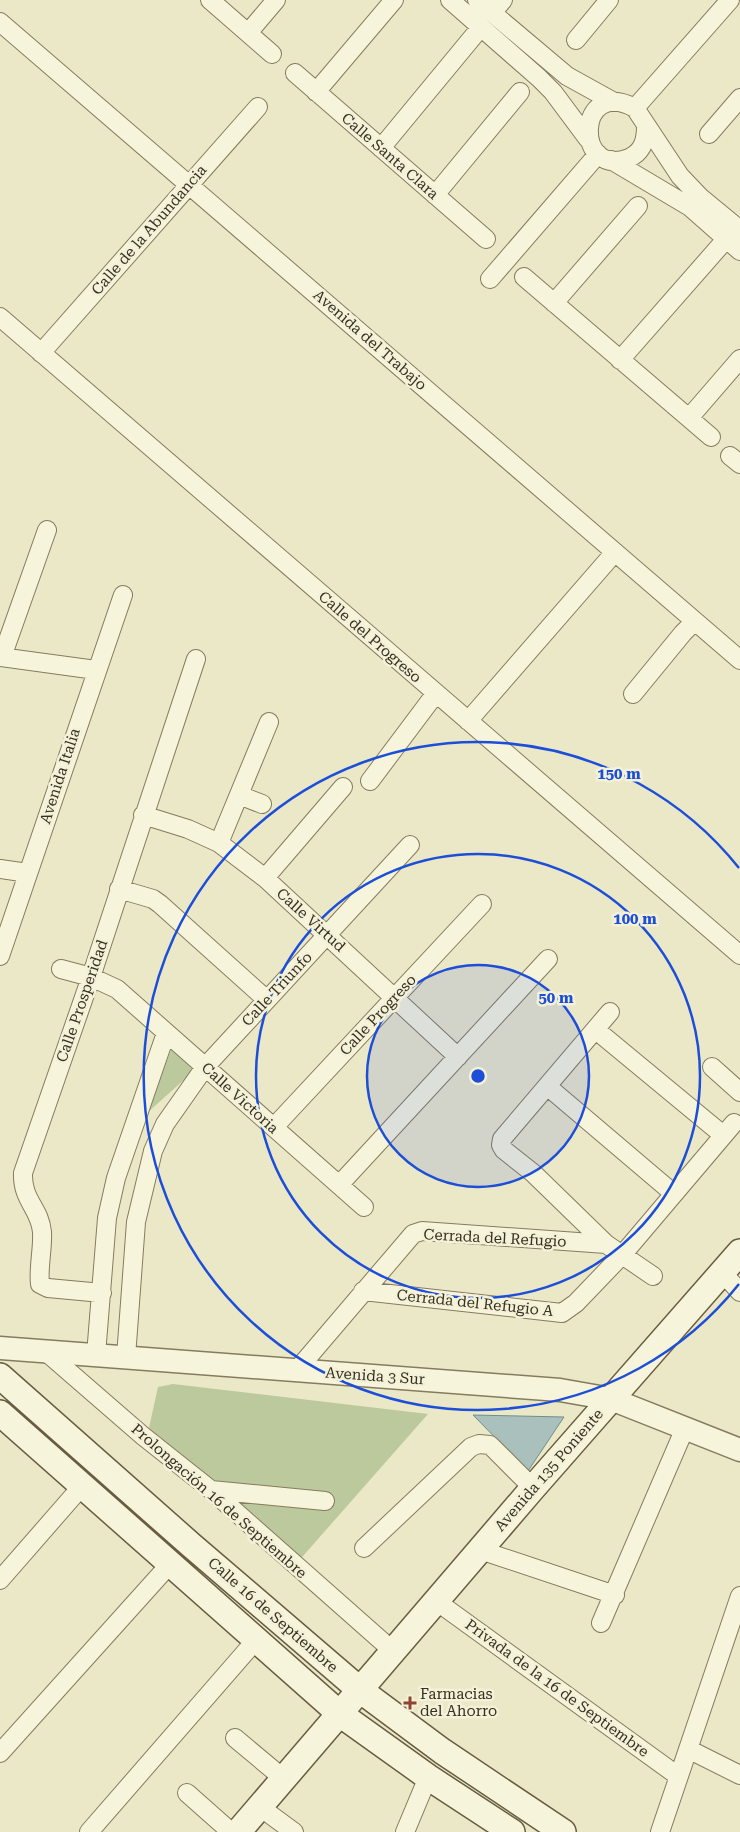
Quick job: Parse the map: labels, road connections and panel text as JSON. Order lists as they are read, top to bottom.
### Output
{
  "streets": {
    "main road": ["Avenida 135 Poniente", "Calle 16 de Septiembre"],
    "street": [
      "Calle Santa Clara",
      "Calle de la Abundancia",
      "Avenida del Trabajo",
      "Calle del Progreso",
      "Avenida Italia",
      "Calle Virtud",
      "Calle Triunfo",
      "Calle Prosperidad",
      "Calle Progreso",
      "Calle Victoria",
      "Cerrada del Refugio",
      "Cerrada del Refugio A",
      "Avenida 3 Sur",
      "Prolongación 16 de Septiembre",
      "Privada de la 16 de Septiembre"
    ]
  },
  "crossings": [
    ["Calle de la Abundancia", "Avenida del Trabajo"],
    ["Calle de la Abundancia", "Calle del Progreso"],
    ["Calle Virtud", "Calle Triunfo"],
    ["Calle Virtud", "Calle Prosperidad"],
    ["Calle Virtud", "Calle Progreso"],
    ["Calle Triunfo", "Calle Victoria"],
    ["Calle Triunfo", "Avenida 3 Sur"],
    ["Calle Prosperidad", "Calle Victoria"],
    ["Calle Progreso", "Calle Victoria"],
    ["Cerrada del Refugio", "Cerrada del Refugio A"],
    ["Cerrada del Refugio", "Avenida 3 Sur"],
    ["Avenida 3 Sur", "Avenida 135 Poniente"],
    ["Avenida 3 Sur", "Prolongación 16 de Septiembre"],
    ["Avenida 135 Poniente", "Prolongación 16 de Septiembre"],
    ["Avenida 135 Poniente", "Calle 16 de Septiembre"],
    ["Avenida 135 Poniente", "Privada de la 16 de Septiembre"]
  ],
  "places": {
    "health": ["Farmacias del Ahorro"]
  },
  "rings": ["150 m", "100 m", "50 m"]
}
